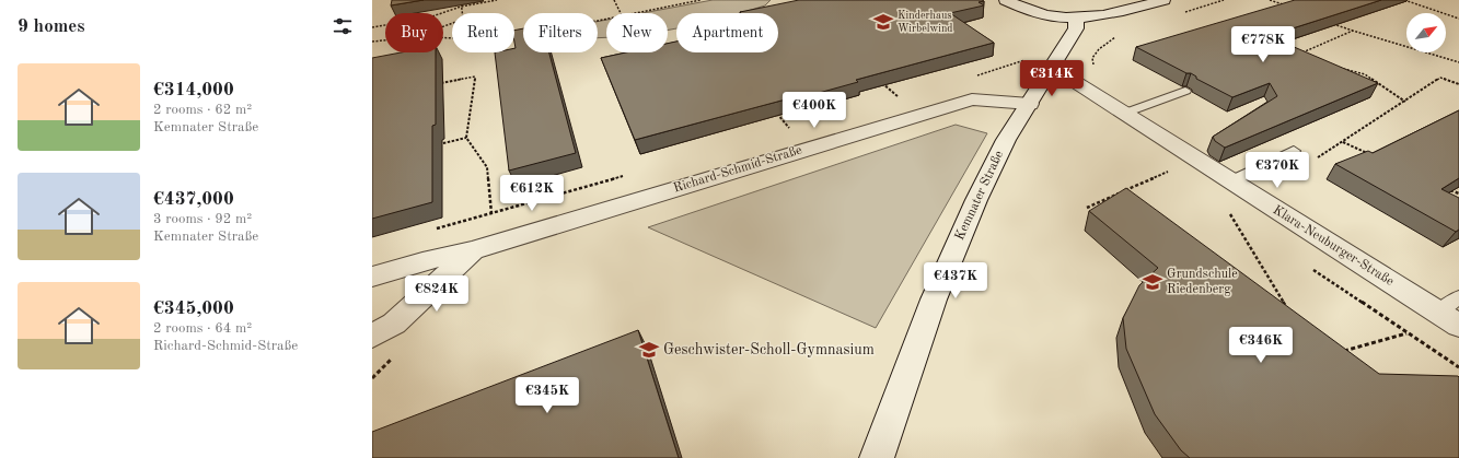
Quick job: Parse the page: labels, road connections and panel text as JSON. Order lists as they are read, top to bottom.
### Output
{
  "streets": {
    "street": ["Richard-Schmid-Straße", "Kemnater Straße", "Klara-Neuburger-Straße"]
  },
  "crossings": [
    ["Richard-Schmid-Straße", "Kemnater Straße"],
    ["Kemnater Straße", "Klara-Neuburger-Straße"]
  ],
  "places": {
    "school or university": ["Kinderhaus Wirbelwind", "Grundschule Riedenberg", "Geschwister-Scholl-Gymnasium"]
  },
  "north": "top right",
  "page": {
    "heading": "9 homes",
    "chip": [
      "Buy",
      "Rent",
      "Filters",
      "New",
      "Apartment"
    ],
    "price": [
      "€778K",
      "€314K",
      "€400K",
      "€370K",
      "€612K",
      "€437K",
      "€824K",
      "€346K",
      "€345K"
    ],
    "list": [
      {
        "name": "€314,000",
        "note": "2 rooms · 62 m² · Kemnater Straße"
      },
      {
        "name": "€437,000",
        "note": "3 rooms · 92 m² · Kemnater Straße"
      },
      {
        "name": "€345,000",
        "note": "2 rooms · 64 m² · Richard-Schmid-Straße"
      }
    ]
  }
}
